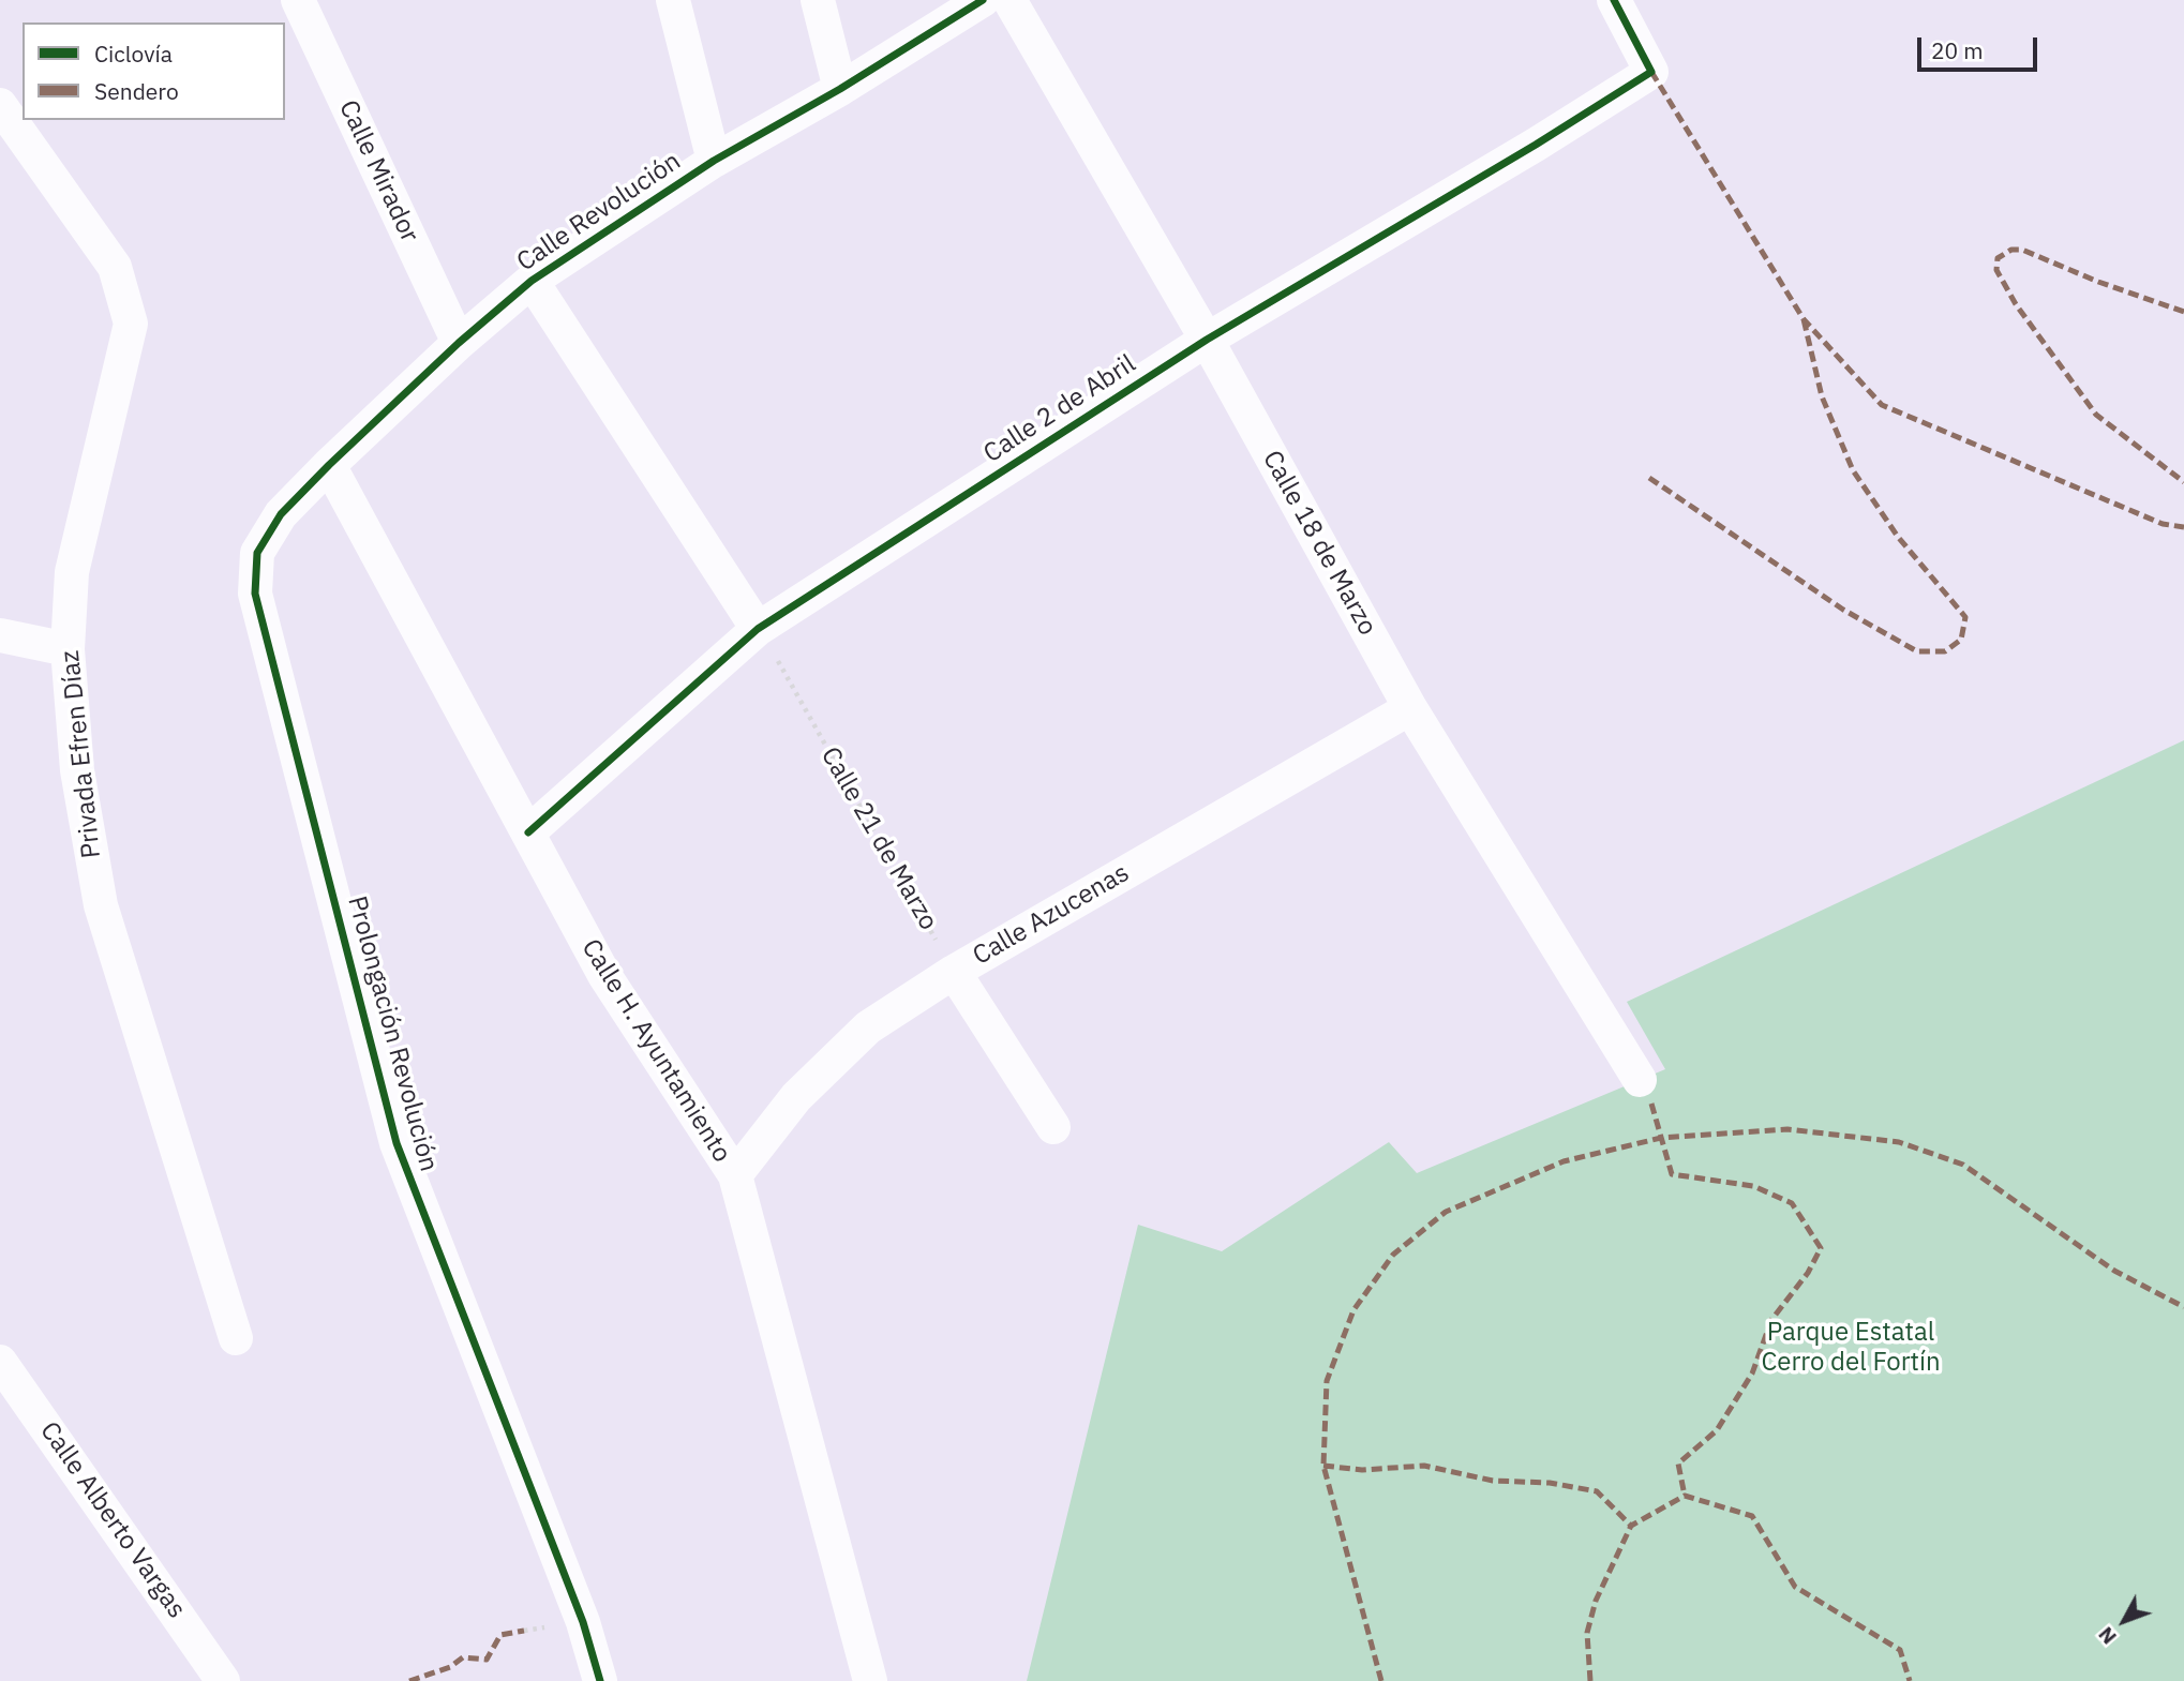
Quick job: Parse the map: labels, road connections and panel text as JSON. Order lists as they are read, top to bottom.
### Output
{
  "streets": {
    "street": [
      "Calle Mirador",
      "Calle Revolución",
      "Calle 2 de Abril",
      "Calle 18 de Marzo",
      "Privada Efren Díaz",
      "Calle Azucenas",
      "Prolongación Revolución",
      "Calle H. Ayuntamiento",
      "Calle Alberto Vargas"
    ],
    "path": ["Calle 21 de Marzo"]
  },
  "crossings": [
    ["Calle Mirador", "Calle Revolución"],
    ["Calle Revolución", "Prolongación Revolución"],
    ["Calle Revolución", "Calle H. Ayuntamiento"],
    ["Calle 2 de Abril", "Calle 18 de Marzo"],
    ["Calle 2 de Abril", "Calle H. Ayuntamiento"],
    ["Calle 18 de Marzo", "Calle Azucenas"],
    ["Calle 21 de Marzo", "Calle Azucenas"],
    ["Calle Azucenas", "Calle H. Ayuntamiento"]
  ],
  "parks": ["Parque Estatal Cerro del Fortín"],
  "legend": ["Ciclovía", "Sendero"],
  "scale_bar": "20 m",
  "north": "bottom left"
}
